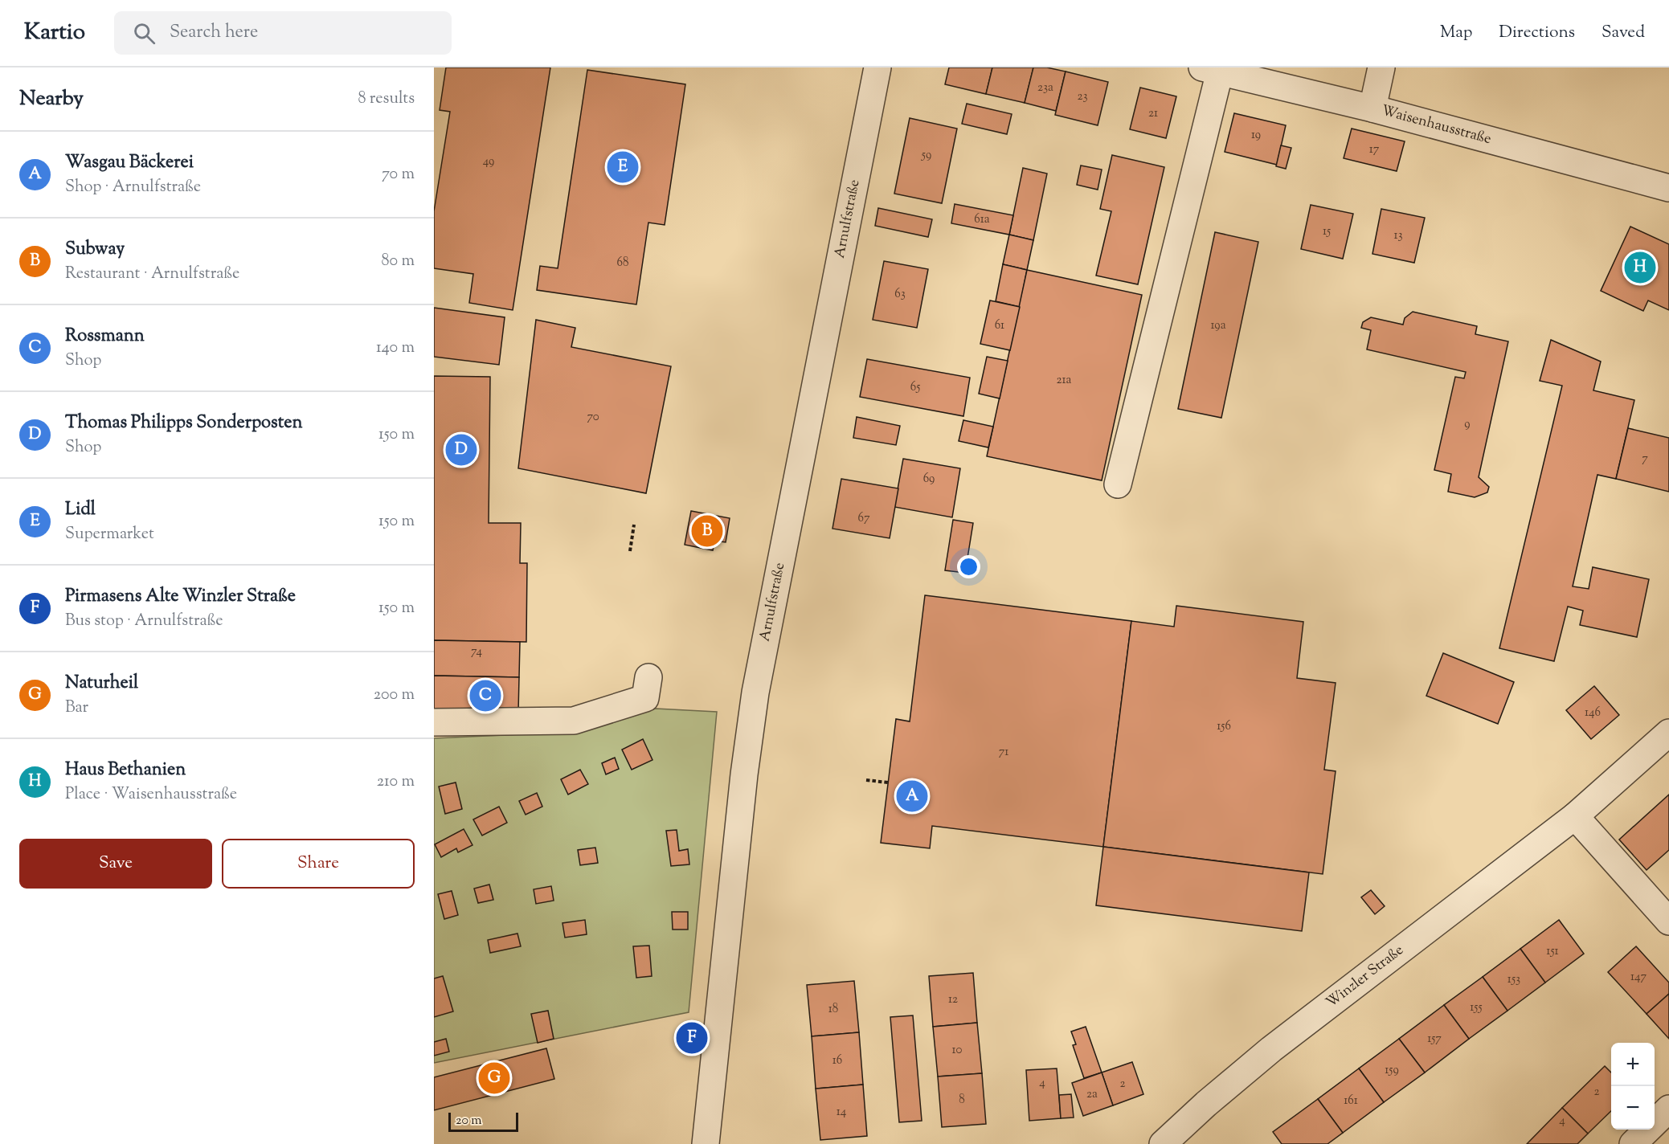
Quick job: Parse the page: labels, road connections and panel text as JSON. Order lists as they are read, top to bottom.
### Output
{
  "streets": {
    "street": ["Waisenhausstraße", "Arnulfstraße", "Winzler Straße"]
  },
  "house_numbers": [
    "23a",
    "23",
    "21",
    "19",
    "17",
    "59",
    "49",
    "61a",
    "15",
    "13",
    "68",
    "63",
    "61",
    "19a",
    "21a",
    "65",
    "70",
    "9",
    "7",
    "69",
    "67",
    "74",
    "146",
    "156",
    "71",
    "151",
    "147",
    "153",
    "12",
    "155",
    "18",
    "157",
    "10",
    "16",
    "159",
    "4",
    "2",
    "2",
    "2a",
    "8",
    "161",
    "14",
    "4"
  ],
  "scale_bar": "20 m",
  "page": {
    "header": "Kartio",
    "search": "Search here",
    "nav": ["Map", "Directions", "Saved"],
    "heading": ["Nearby", "8 results"],
    "list": [
      {
        "mark": "A",
        "name": "Wasgau Bäckerei",
        "note": "Shop · Arnulfstraße",
        "value": "70 m"
      },
      {
        "mark": "B",
        "name": "Subway",
        "note": "Restaurant · Arnulfstraße",
        "value": "80 m"
      },
      {
        "mark": "C",
        "name": "Rossmann",
        "note": "Shop",
        "value": "140 m"
      },
      {
        "mark": "D",
        "name": "Thomas Philipps Sonderposten",
        "note": "Shop",
        "value": "150 m"
      },
      {
        "mark": "E",
        "name": "Lidl",
        "note": "Supermarket",
        "value": "150 m"
      },
      {
        "mark": "F",
        "name": "Pirmasens Alte Winzler Straße",
        "note": "Bus stop · Arnulfstraße",
        "value": "150 m"
      },
      {
        "mark": "G",
        "name": "Naturheil",
        "note": "Bar",
        "value": "200 m"
      },
      {
        "mark": "H",
        "name": "Haus Bethanien",
        "note": "Place · Waisenhausstraße",
        "value": "210 m"
      }
    ],
    "pins": [
      "E",
      "H",
      "D",
      "B",
      "C",
      "A",
      "F",
      "G"
    ],
    "buttons": ["Save", "Share"],
    "map_buttons": ["+", "−"],
    "scale": "20 m"
  }
}
